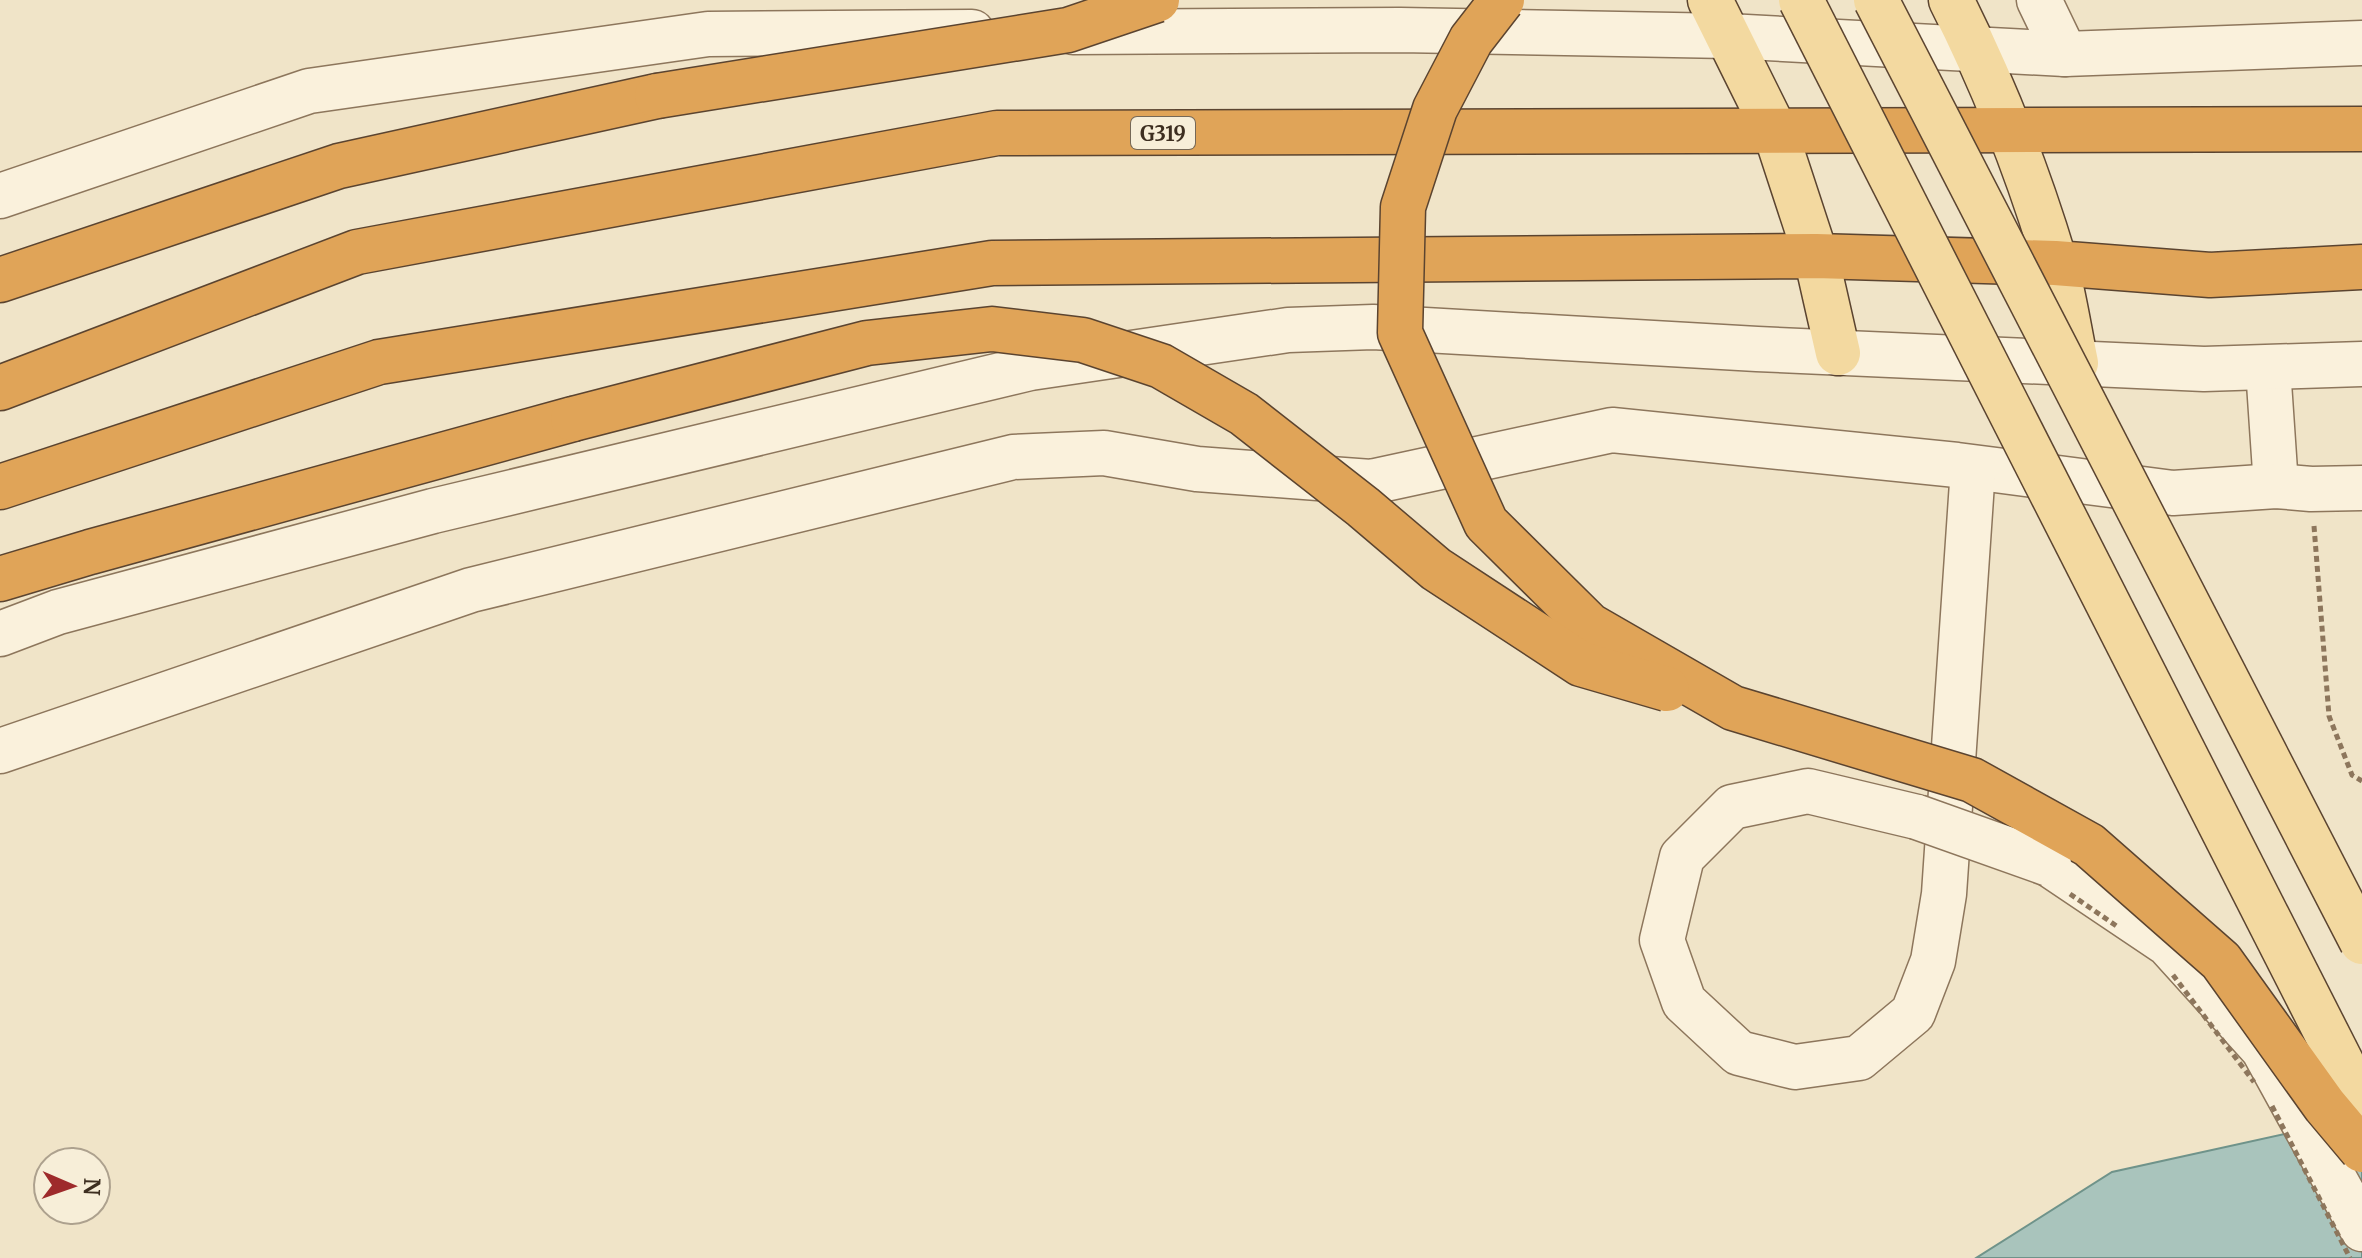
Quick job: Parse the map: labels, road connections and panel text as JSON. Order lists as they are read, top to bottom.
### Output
{
  "streets": {
    "highway": ["G319"]
  },
  "north": "right"
}
